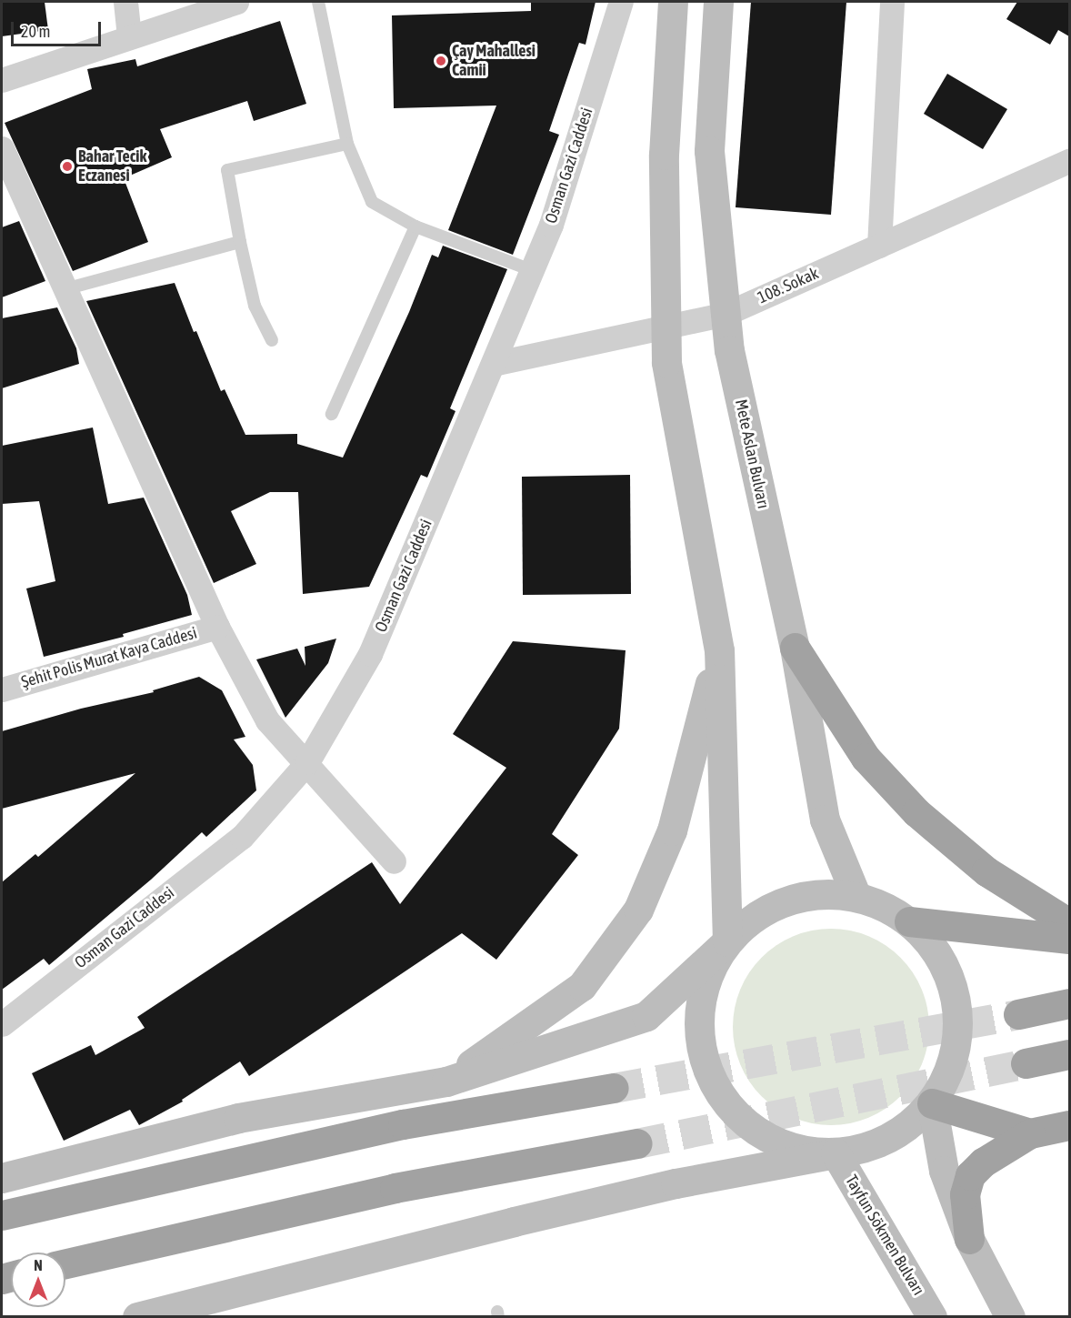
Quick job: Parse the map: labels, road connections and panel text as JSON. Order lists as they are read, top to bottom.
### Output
{
  "streets": {
    "main road": ["Mete Aslan Bulvarı", "Tayfun Sökmen Bulvarı"],
    "street": ["Osman Gazi Caddesi", "108. Sokak", "Şehit Polis Murat Kaya Caddesi"]
  },
  "crossings": [
    ["Osman Gazi Caddesi", "108. Sokak"],
    ["108. Sokak", "Mete Aslan Bulvarı"]
  ],
  "places": ["Çay Mahallesi Camii", "Bahar Tecik Eczanesi"],
  "scale_bar": "20 m",
  "north": "top"
}
